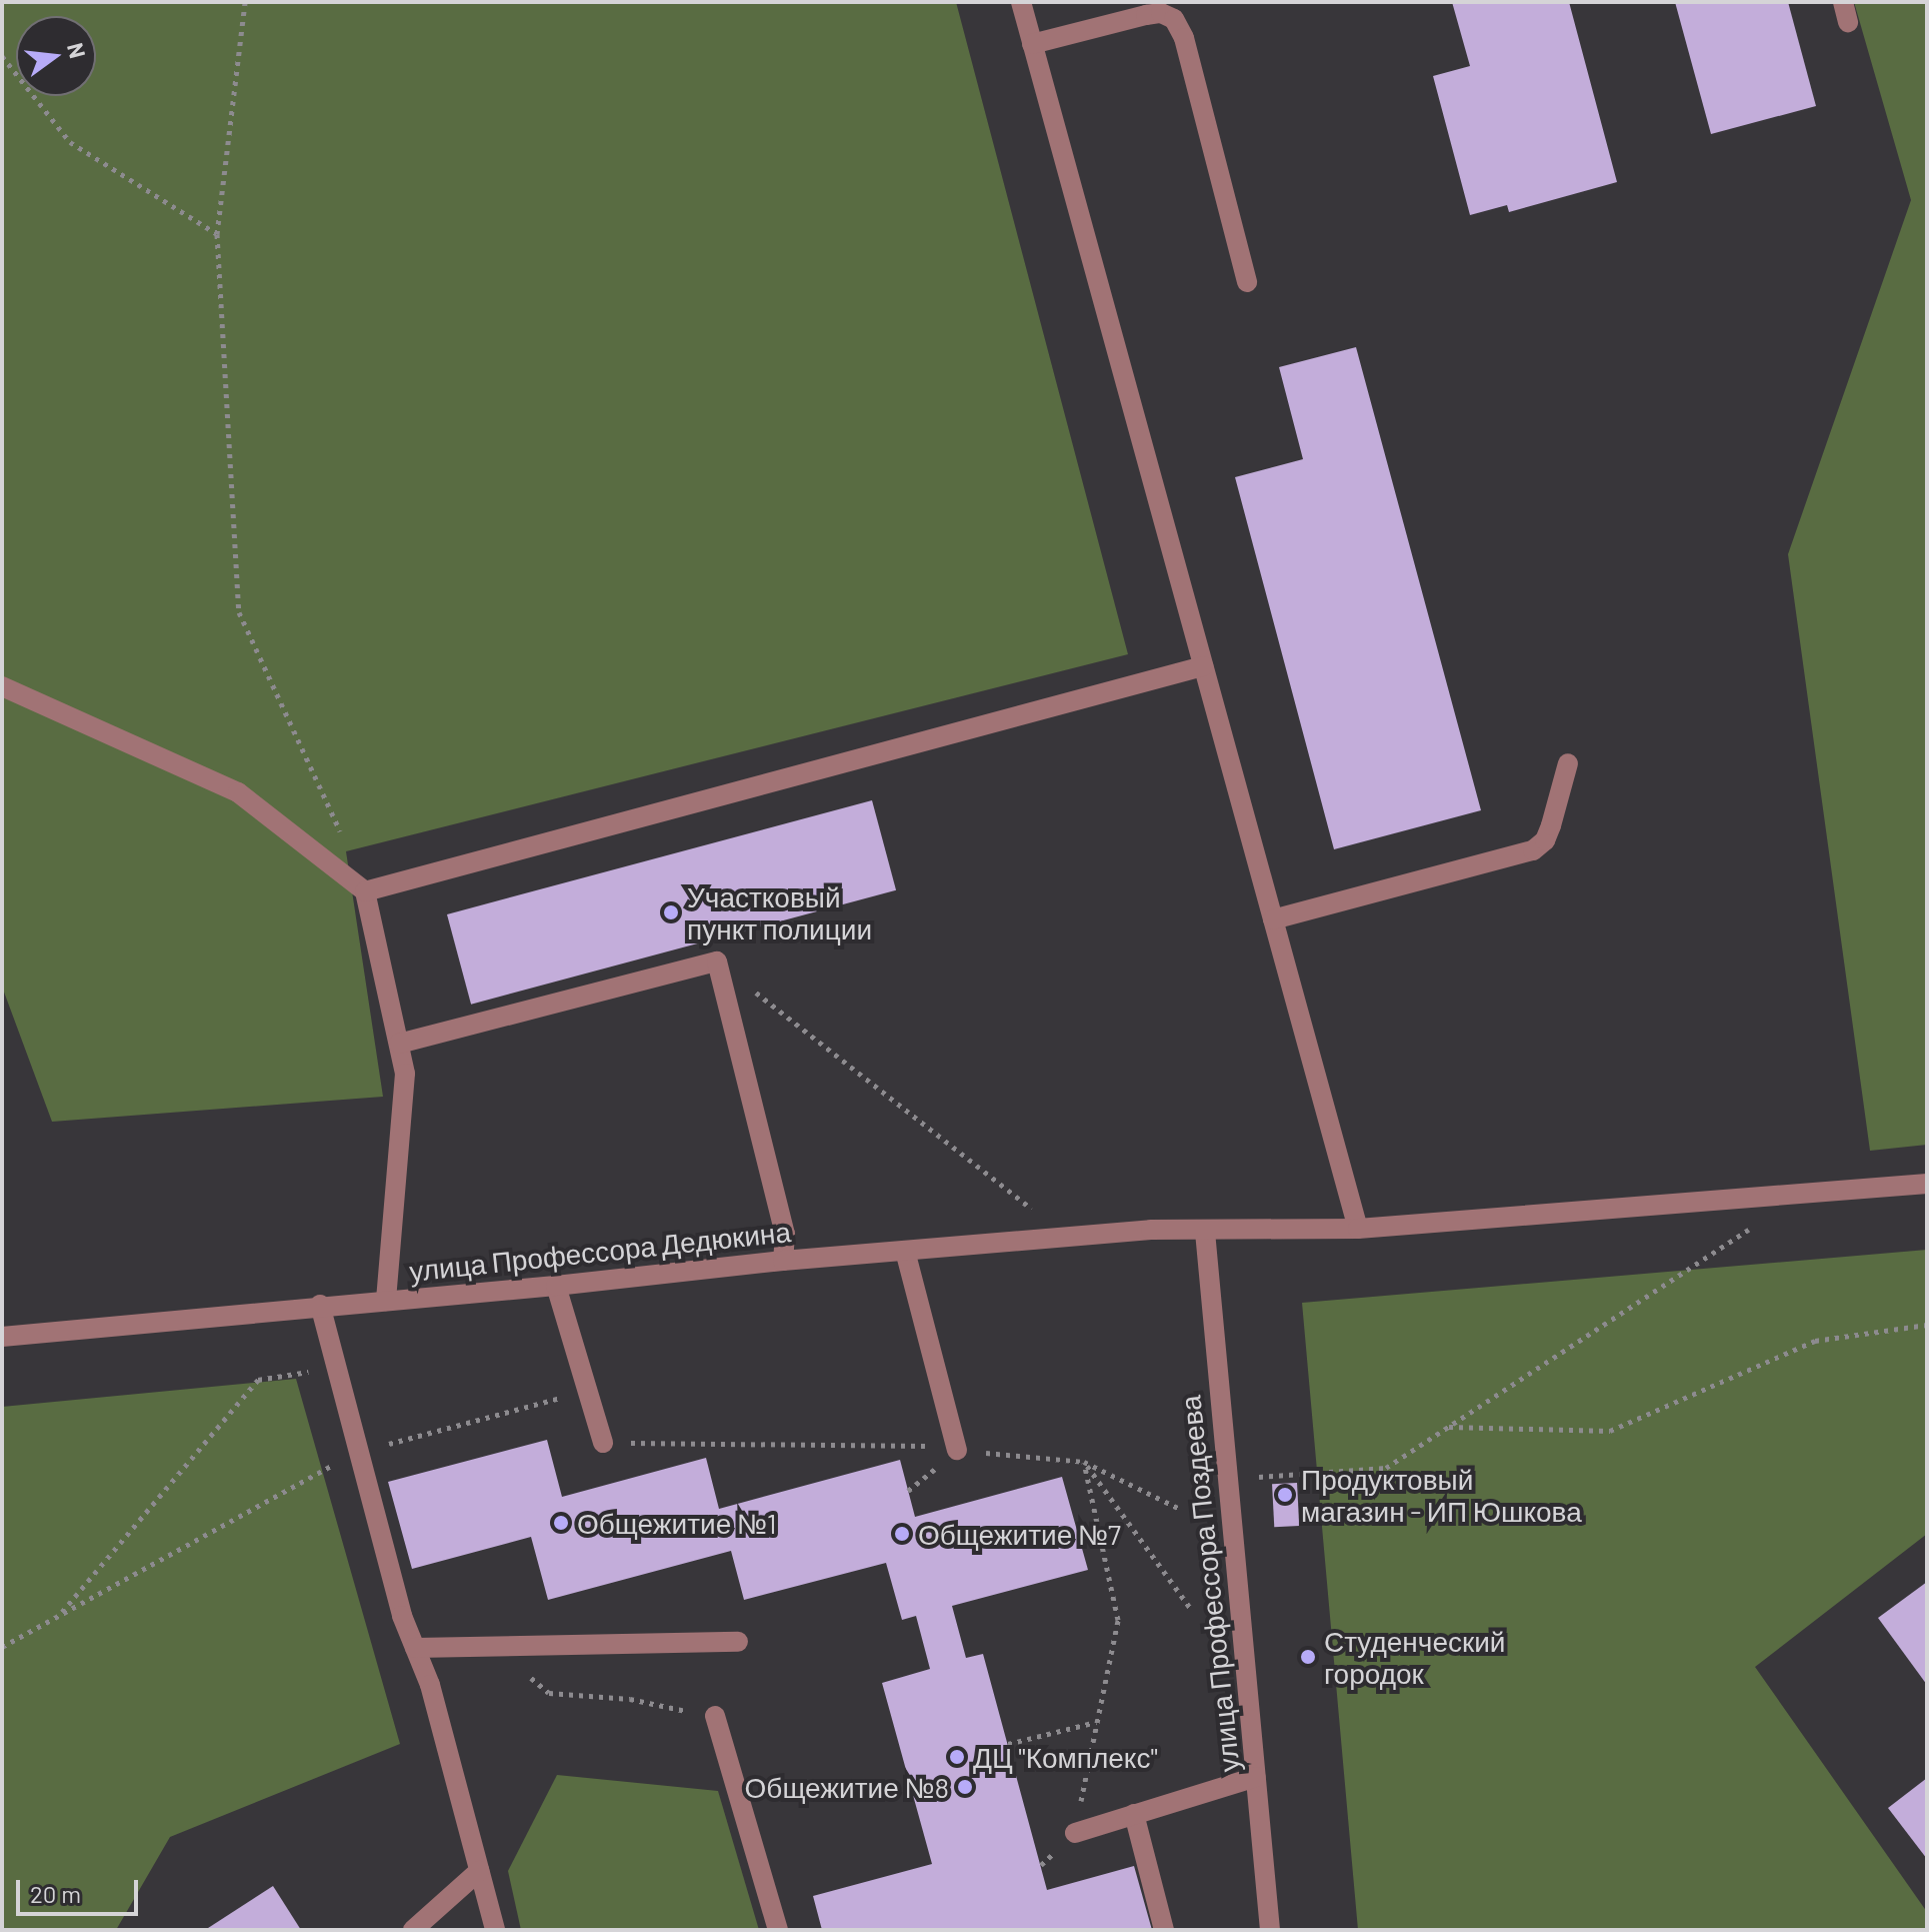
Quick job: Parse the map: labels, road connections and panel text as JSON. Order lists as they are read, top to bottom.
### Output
{
  "streets": {
    "street": ["улица Профессора Дедюкина", "улица Профессора Поздеева"]
  },
  "crossings": [
    ["улица Профессора Дедюкина", "улица Профессора Поздеева"]
  ],
  "places": [
    "Участковый пункт полиции",
    "Продуктовый магазин - ИП Юшкова",
    "Общежитие №1",
    "Общежитие №7",
    "Студенческий городок",
    "ДЦ \"Комплекс\"",
    "Общежитие №8"
  ],
  "scale_bar": "20 m",
  "north": "right"
}
